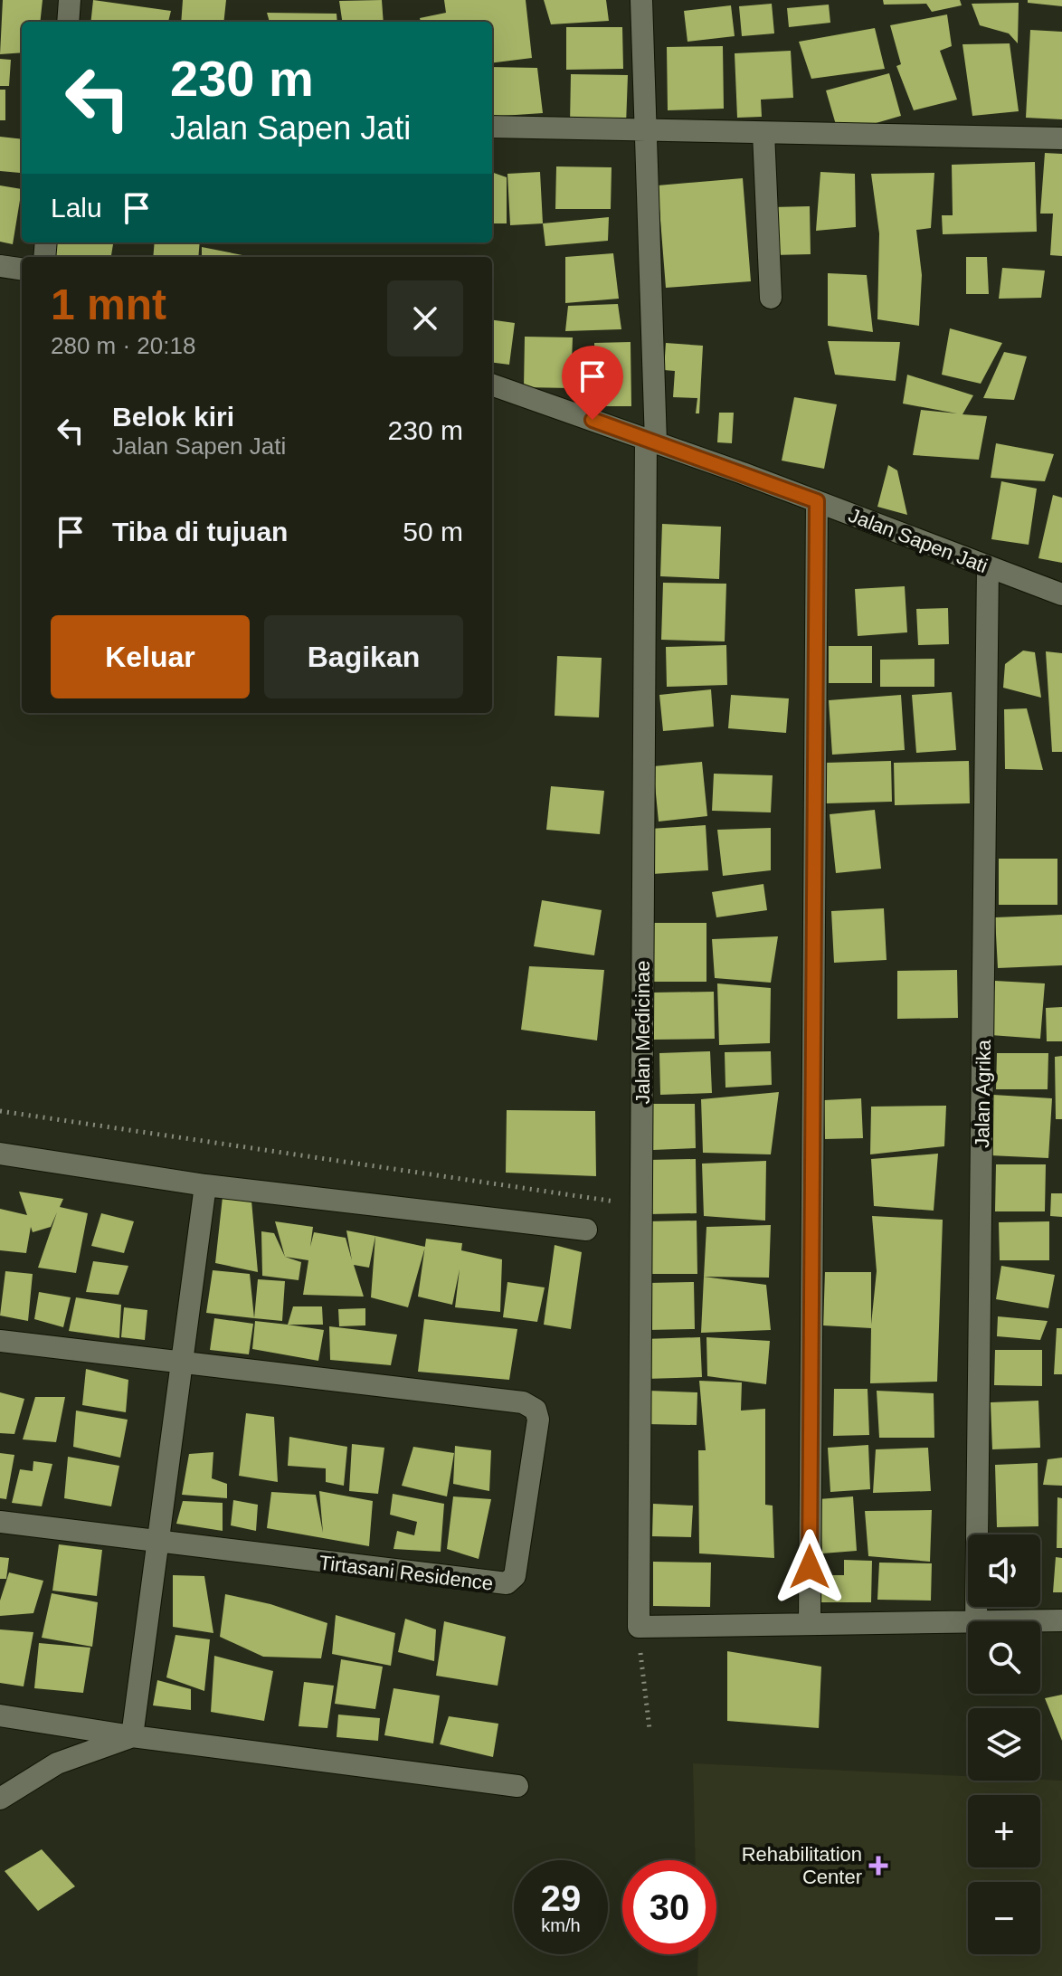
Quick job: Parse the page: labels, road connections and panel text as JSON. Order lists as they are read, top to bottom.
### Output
{
  "streets": {
    "street": [
      "Jalan Sapen Jati",
      "Jalan Medicinae",
      "Jalan Agrika",
      "Tirtasani Residence"
    ]
  },
  "crossings": [
    ["Jalan Sapen Jati", "Jalan Medicinae"],
    ["Jalan Sapen Jati", "Jalan Agrika"]
  ],
  "places": {
    "health": ["Rehabilitation Center"]
  },
  "page": {
    "turn": ["230 m", "Jalan Sapen Jati"],
    "then": "Lalu",
    "heading": ["1 mnt", "280 m · 20:18"],
    "list": [
      {
        "name": "Belok kiri",
        "note": "Jalan Sapen Jati",
        "value": "230 m"
      },
      {
        "name": "Tiba di tujuan",
        "value": "50 m"
      }
    ],
    "buttons": ["Keluar", "Bagikan"],
    "map_buttons": ["+", "−"],
    "speed": "29 km/h",
    "limit": "30"
  }
}
